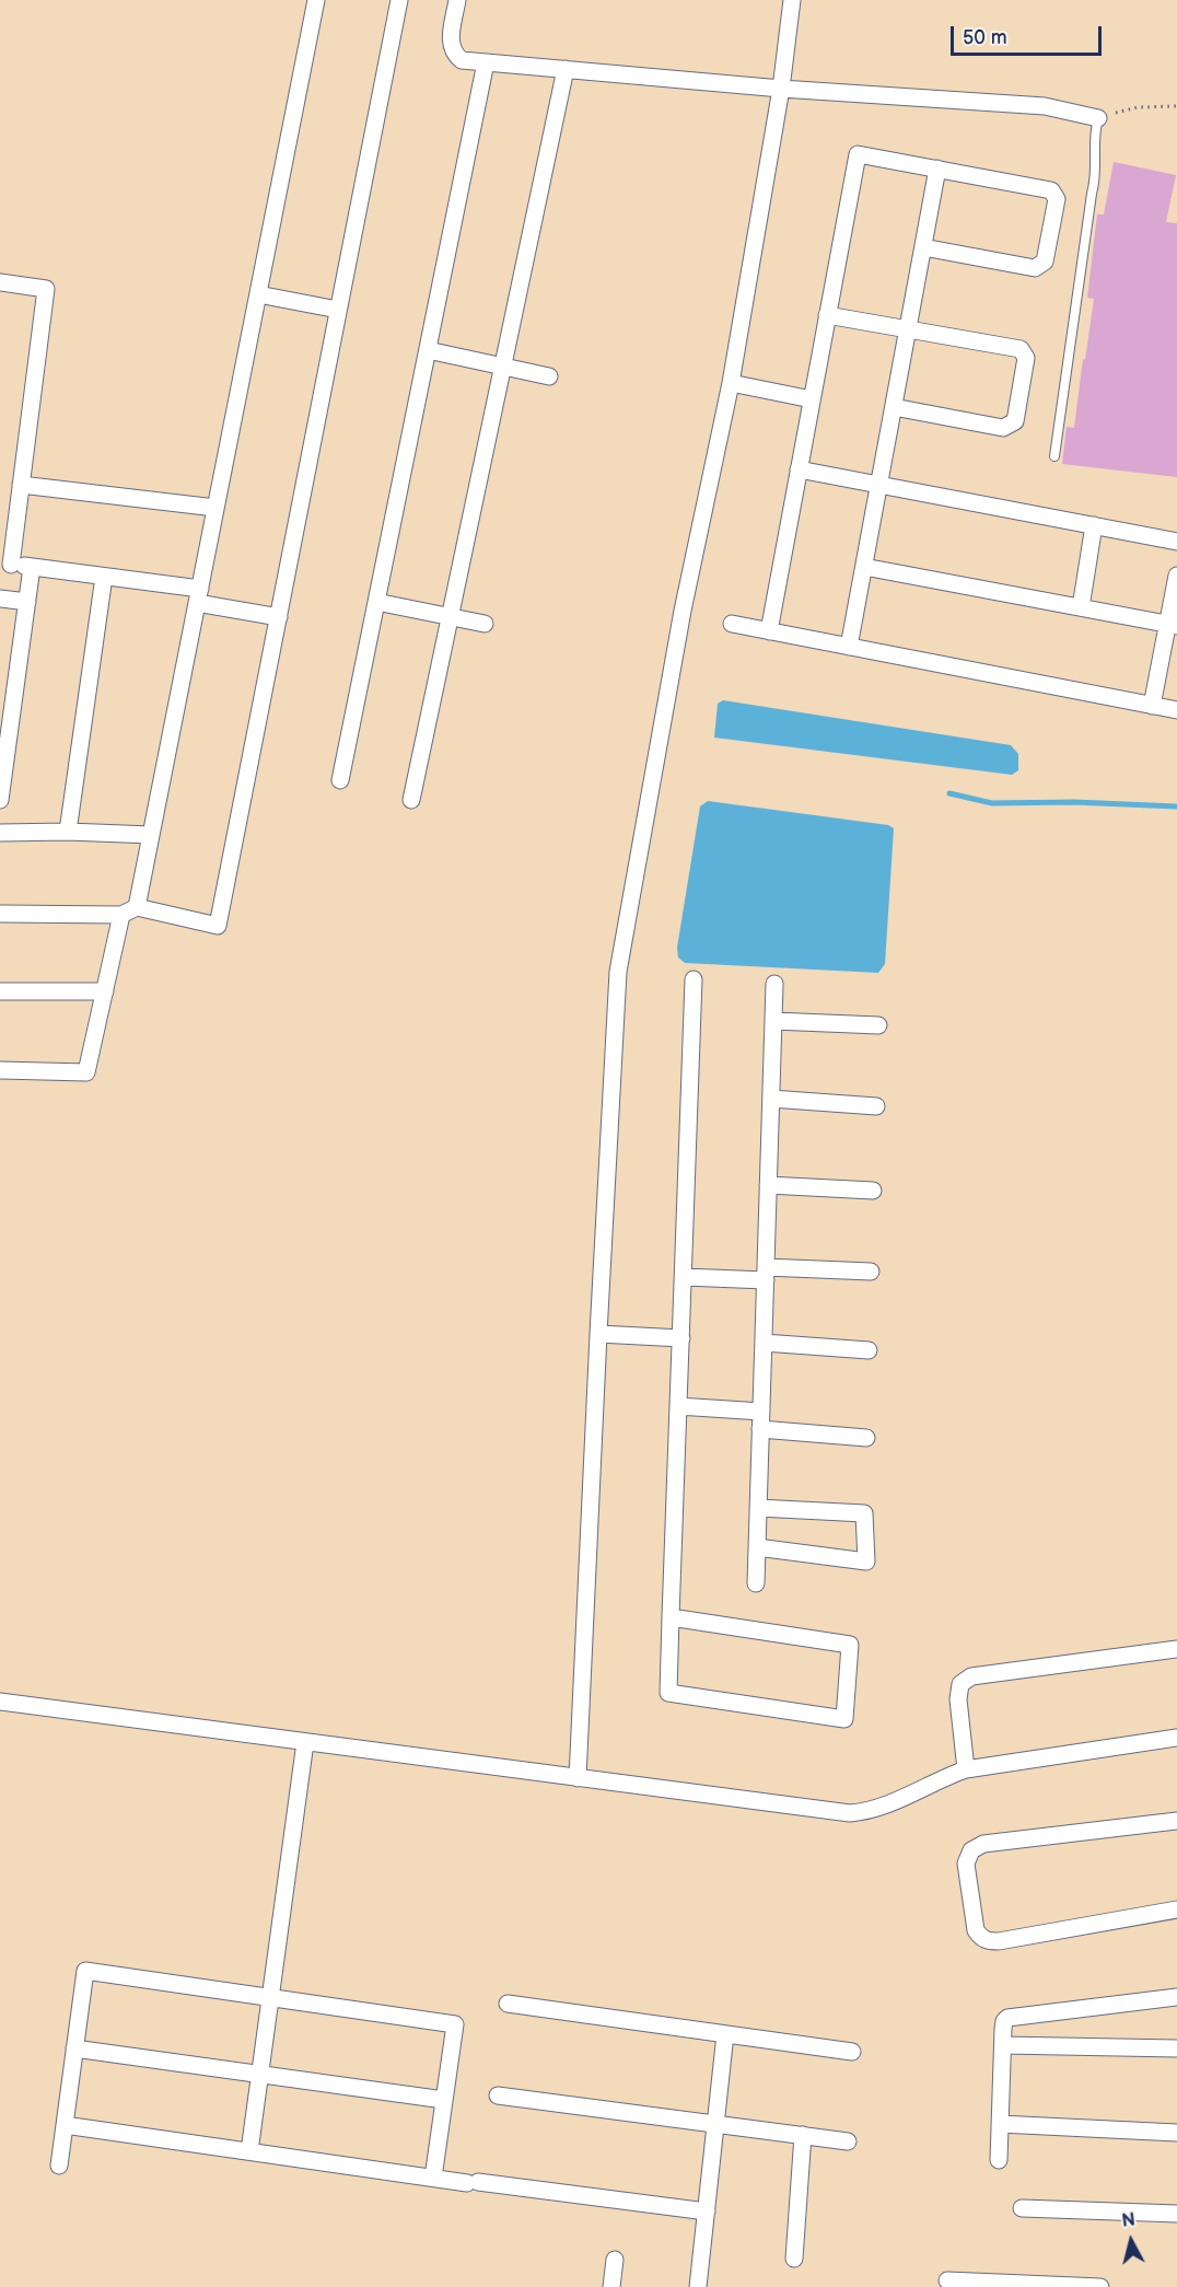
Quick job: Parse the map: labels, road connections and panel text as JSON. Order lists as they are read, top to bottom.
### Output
{
  "scale_bar": "50 m",
  "north": "top"
}
